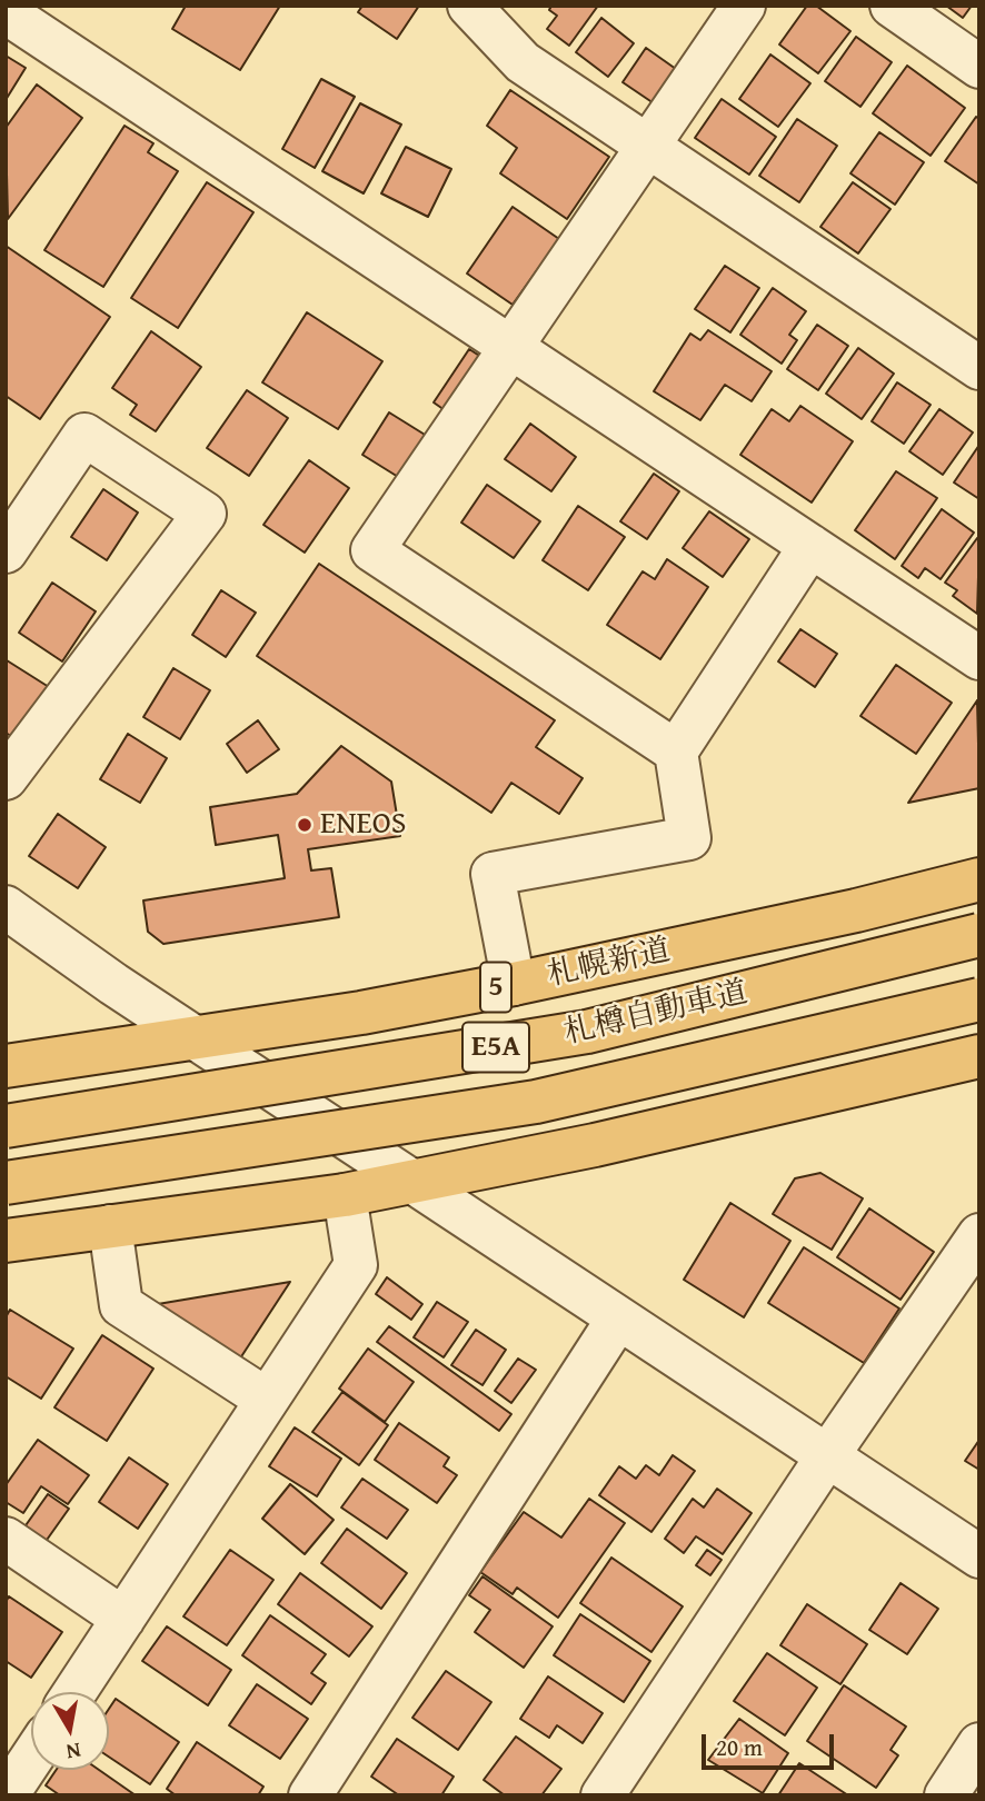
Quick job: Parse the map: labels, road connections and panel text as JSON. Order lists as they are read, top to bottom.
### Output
{
  "streets": {
    "highway": [
      "札幌新道",
      "5",
      "札樽自動車道",
      "E5A"
    ]
  },
  "places": ["ENEOS"],
  "scale_bar": "20 m",
  "north": "bottom"
}
